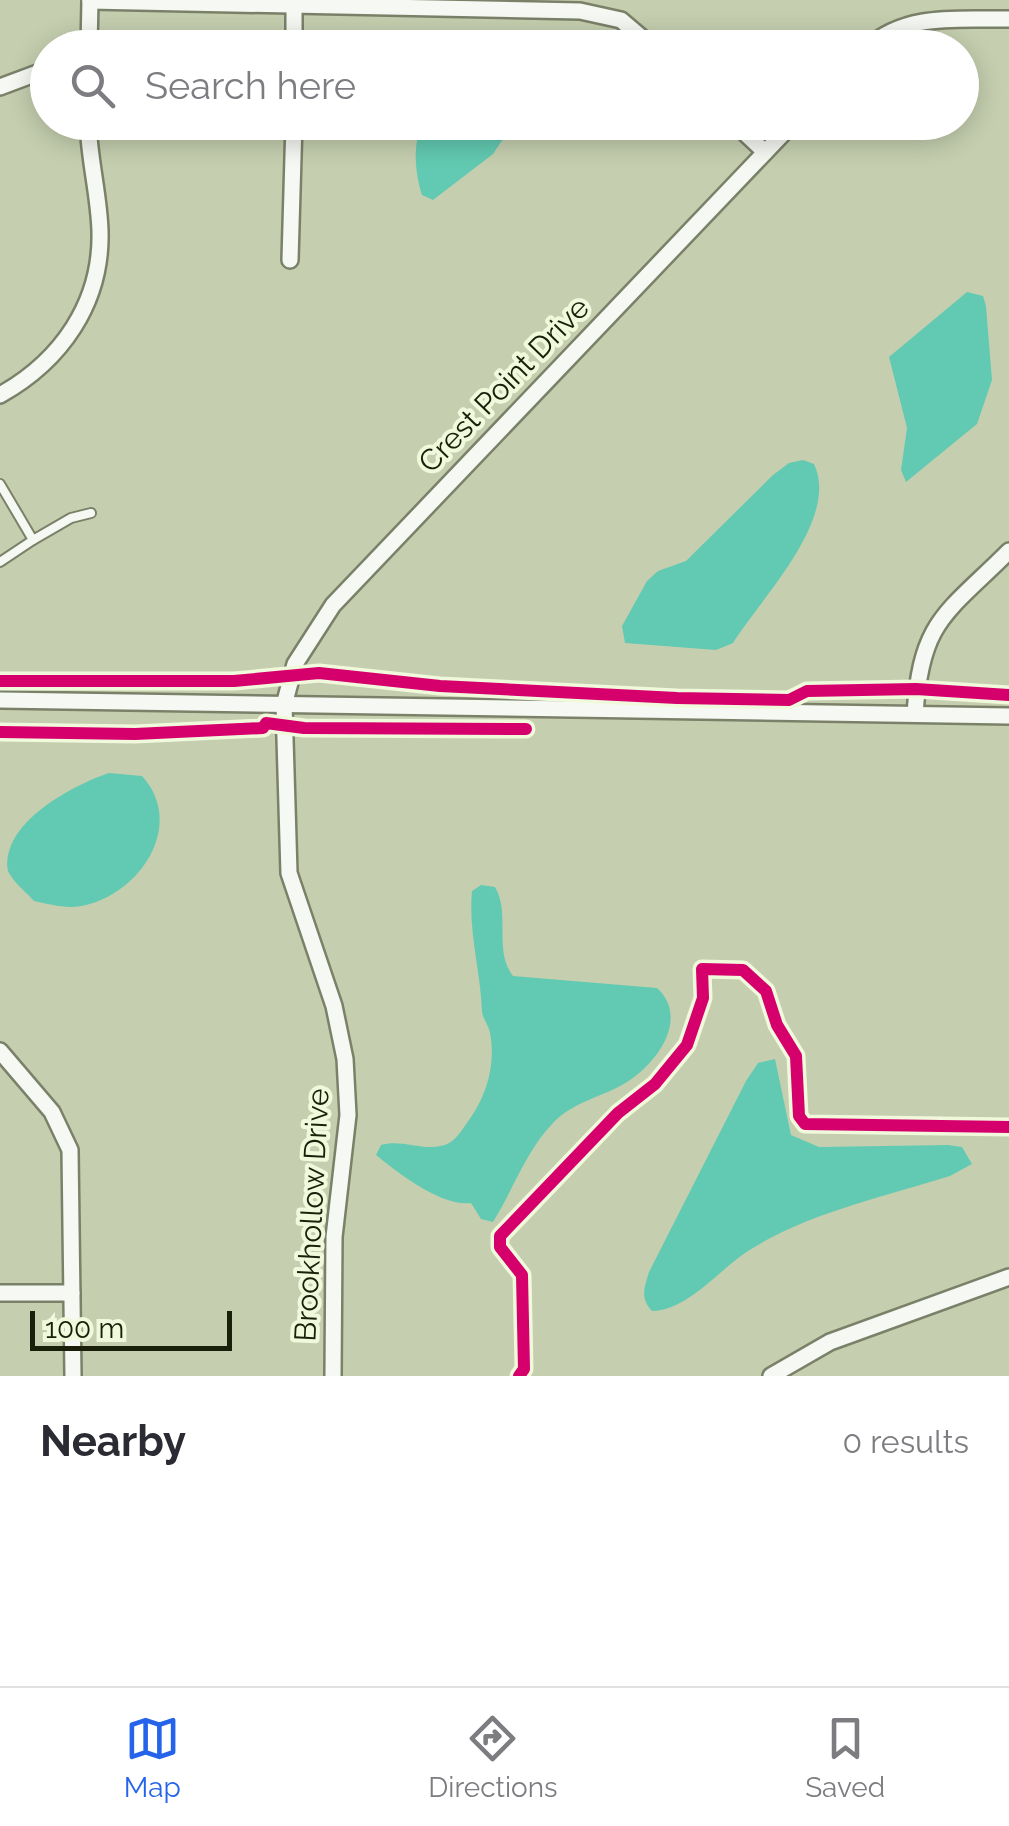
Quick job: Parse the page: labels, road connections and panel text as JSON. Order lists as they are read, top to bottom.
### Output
{
  "streets": {
    "street": ["Crest Point Drive", "Brookhollow Drive"]
  },
  "crossings": [
    ["Crest Point Drive", "Brookhollow Drive"]
  ],
  "scale_bar": "100 m",
  "page": {
    "search": "Search here",
    "scale": "100 m",
    "heading": ["Nearby", "0 results"],
    "nav": ["Map", "Directions", "Saved"]
  }
}
